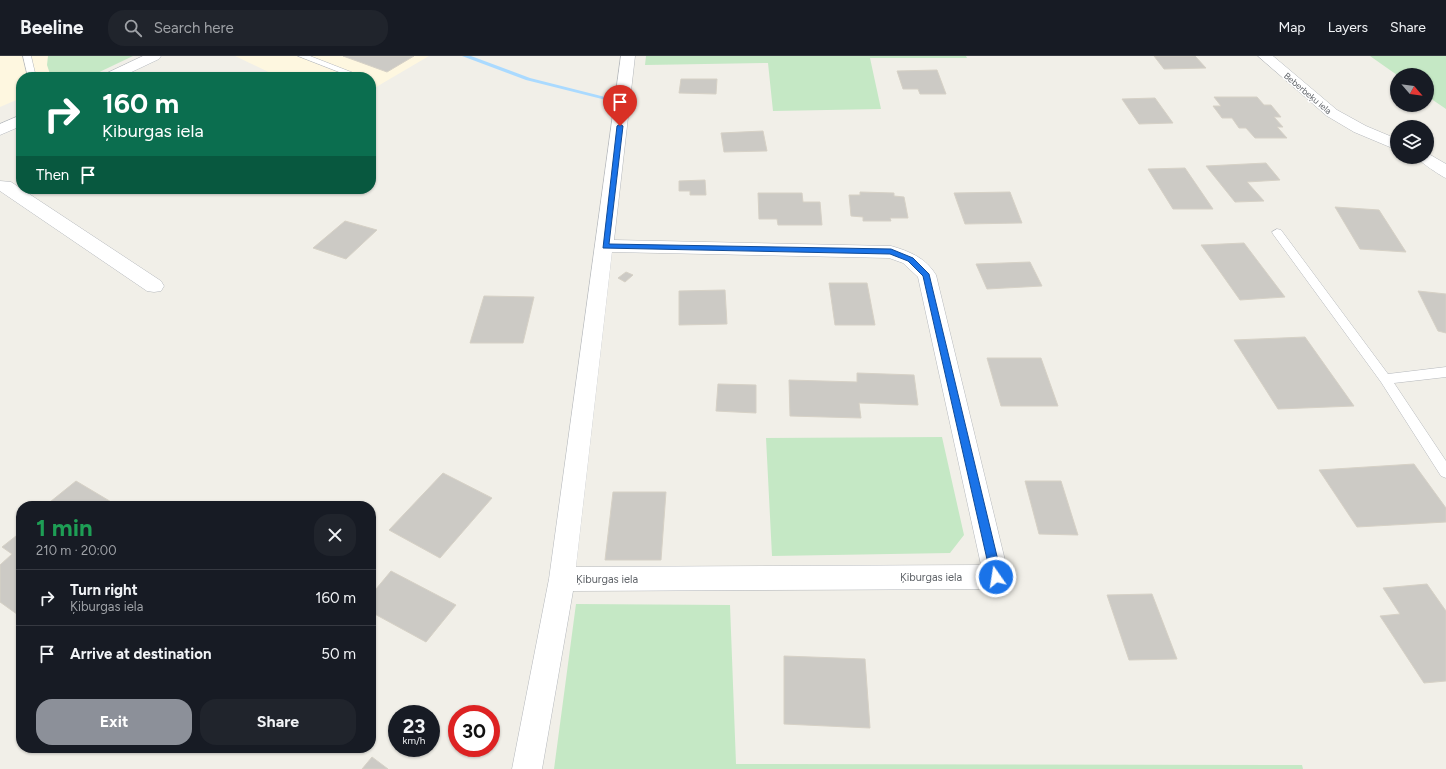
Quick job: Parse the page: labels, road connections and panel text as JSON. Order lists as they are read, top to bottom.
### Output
{
  "streets": {
    "street": ["Beberbeķu iela", "Ķiburgas iela"]
  },
  "north": "bottom right",
  "page": {
    "header": "Beeline",
    "search": "Search here",
    "nav": ["Map", "Layers", "Share"],
    "turn": ["160 m", "Ķiburgas iela"],
    "then": "Then",
    "heading": ["1 min", "210 m · 20:00"],
    "list": [
      {
        "name": "Turn right",
        "note": "Ķiburgas iela",
        "value": "160 m"
      },
      {
        "name": "Arrive at destination",
        "value": "50 m"
      }
    ],
    "buttons": ["Exit", "Share"],
    "speed": "23 km/h",
    "limit": "30"
  }
}
